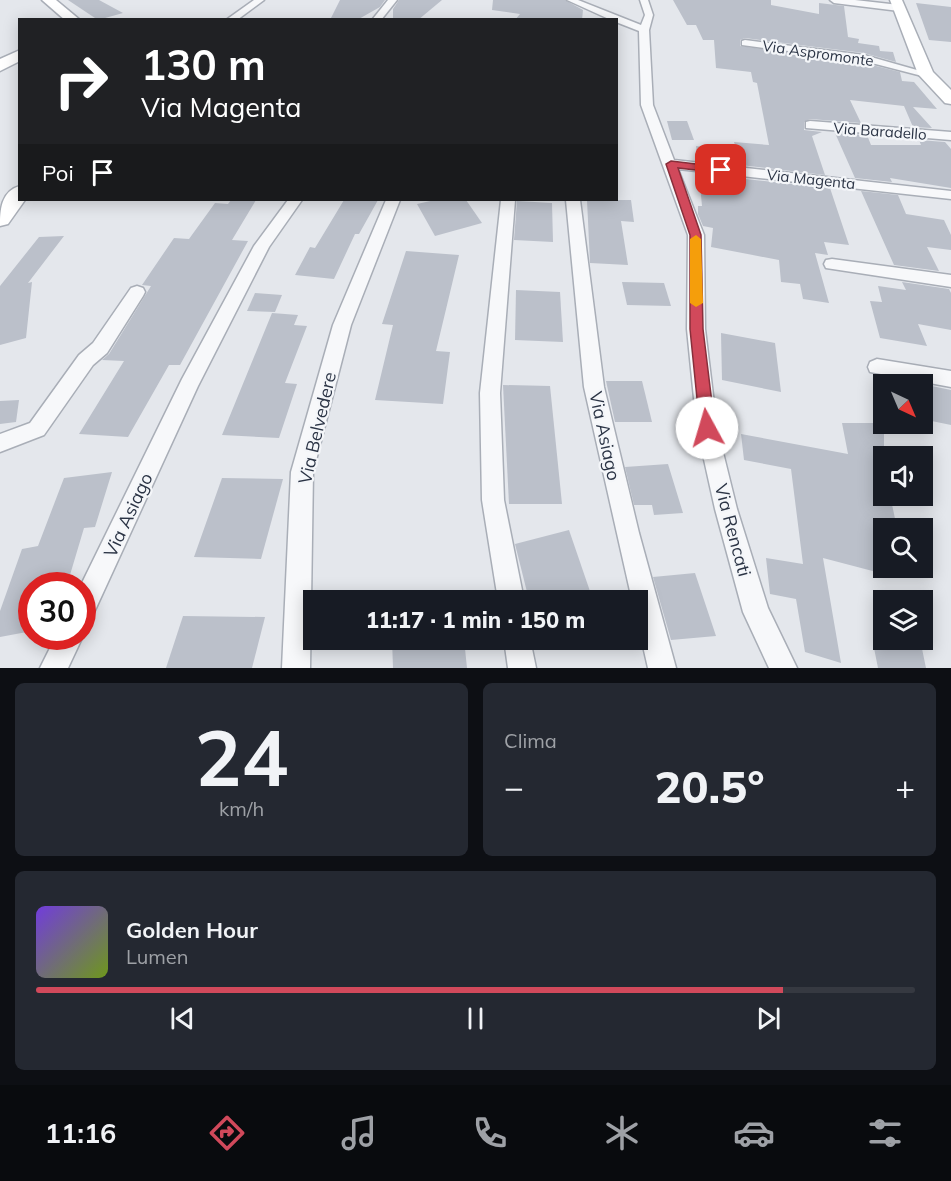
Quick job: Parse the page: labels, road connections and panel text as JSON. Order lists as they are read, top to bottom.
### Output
{
  "streets": {
    "street": [
      "Via Aspromonte",
      "Via Baradello",
      "Via Magenta",
      "Via Belvedere",
      "Via Asiago",
      "Via Rencati"
    ]
  },
  "crossings": [
    ["Via Magenta", "Via Rencati"]
  ],
  "north": "bottom right",
  "page": {
    "turn": ["130 m", "Via Magenta"],
    "then": "Poi",
    "limit": "30",
    "trip": "11:17 · 1 min · 150 m",
    "tile": [
      ["24", "km/h"],
      "Clima"
    ],
    "heat": ["−", "20.5°", "+"],
    "song": ["Golden Hour", "Lumen"],
    "tabs": "11:16"
  }
}
